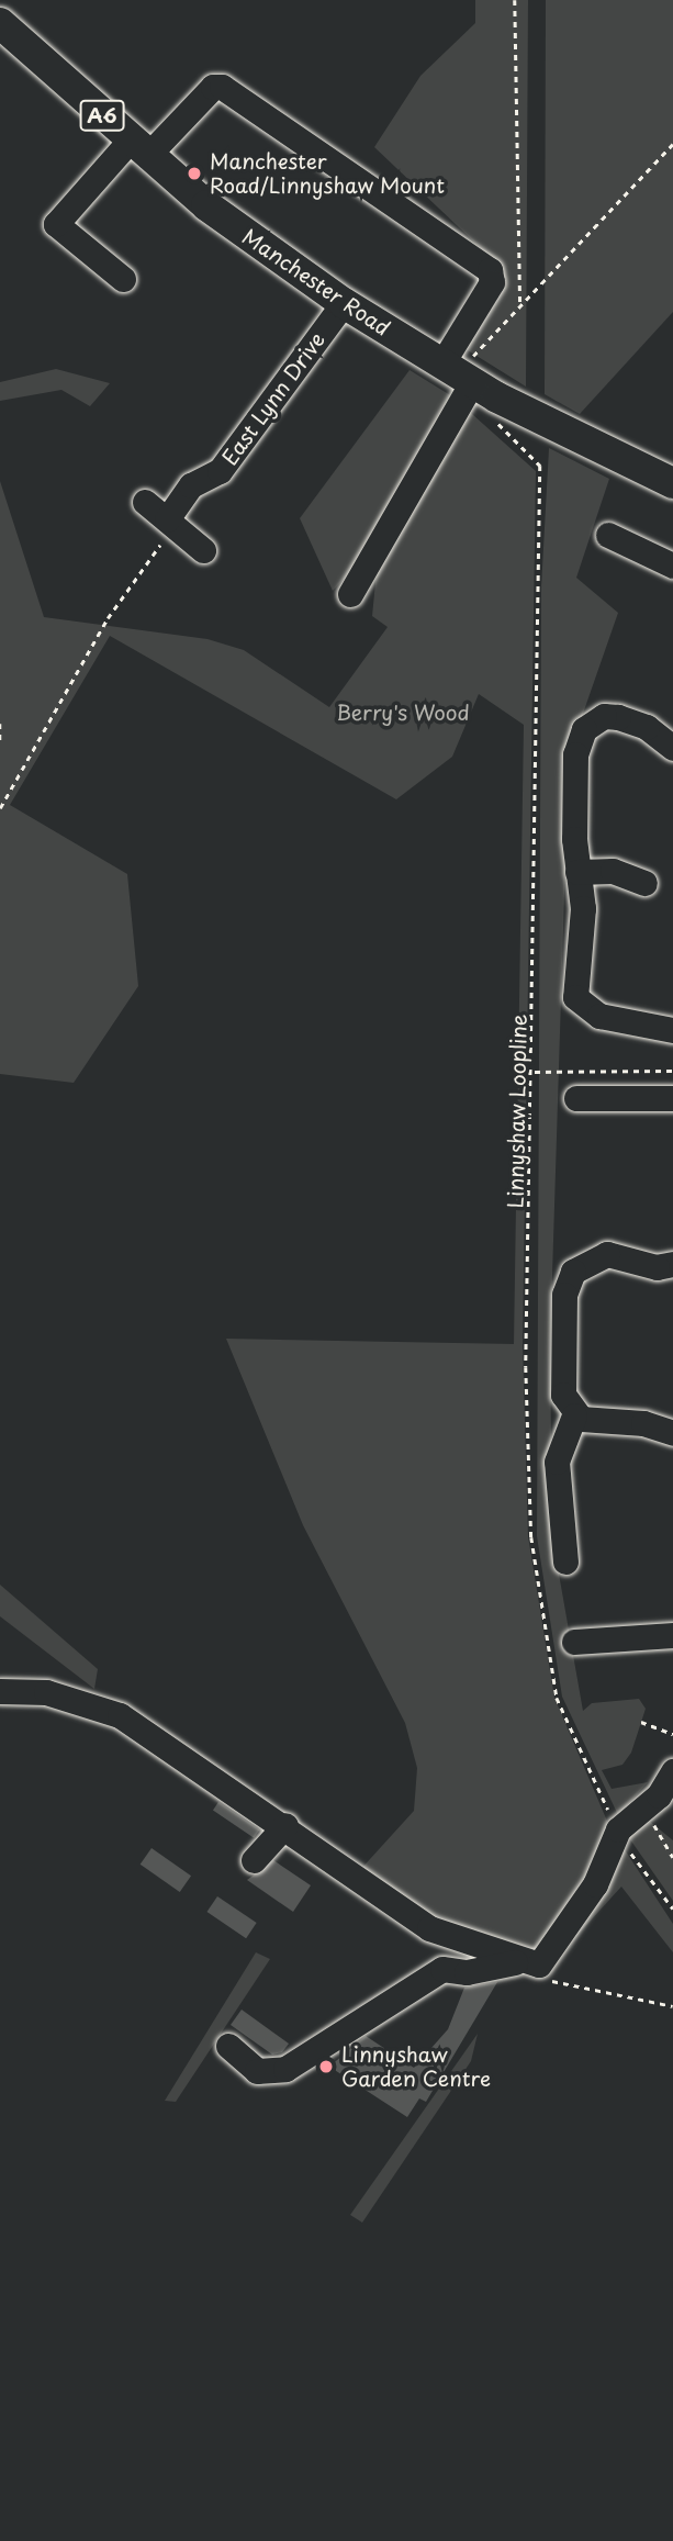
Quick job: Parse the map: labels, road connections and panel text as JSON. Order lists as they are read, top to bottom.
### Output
{
  "streets": {
    "main road": ["A6", "Manchester Road"],
    "street": ["East Lynn Drive"],
    "path": ["Linnyshaw Loopline"]
  },
  "crossings": [
    ["Manchester Road", "East Lynn Drive"],
    ["Manchester Road", "Linnyshaw Loopline"]
  ],
  "parks": ["Berry's Wood"],
  "places": ["Manchester Road/Linnyshaw Mount", "Linnyshaw Garden Centre"]
}
